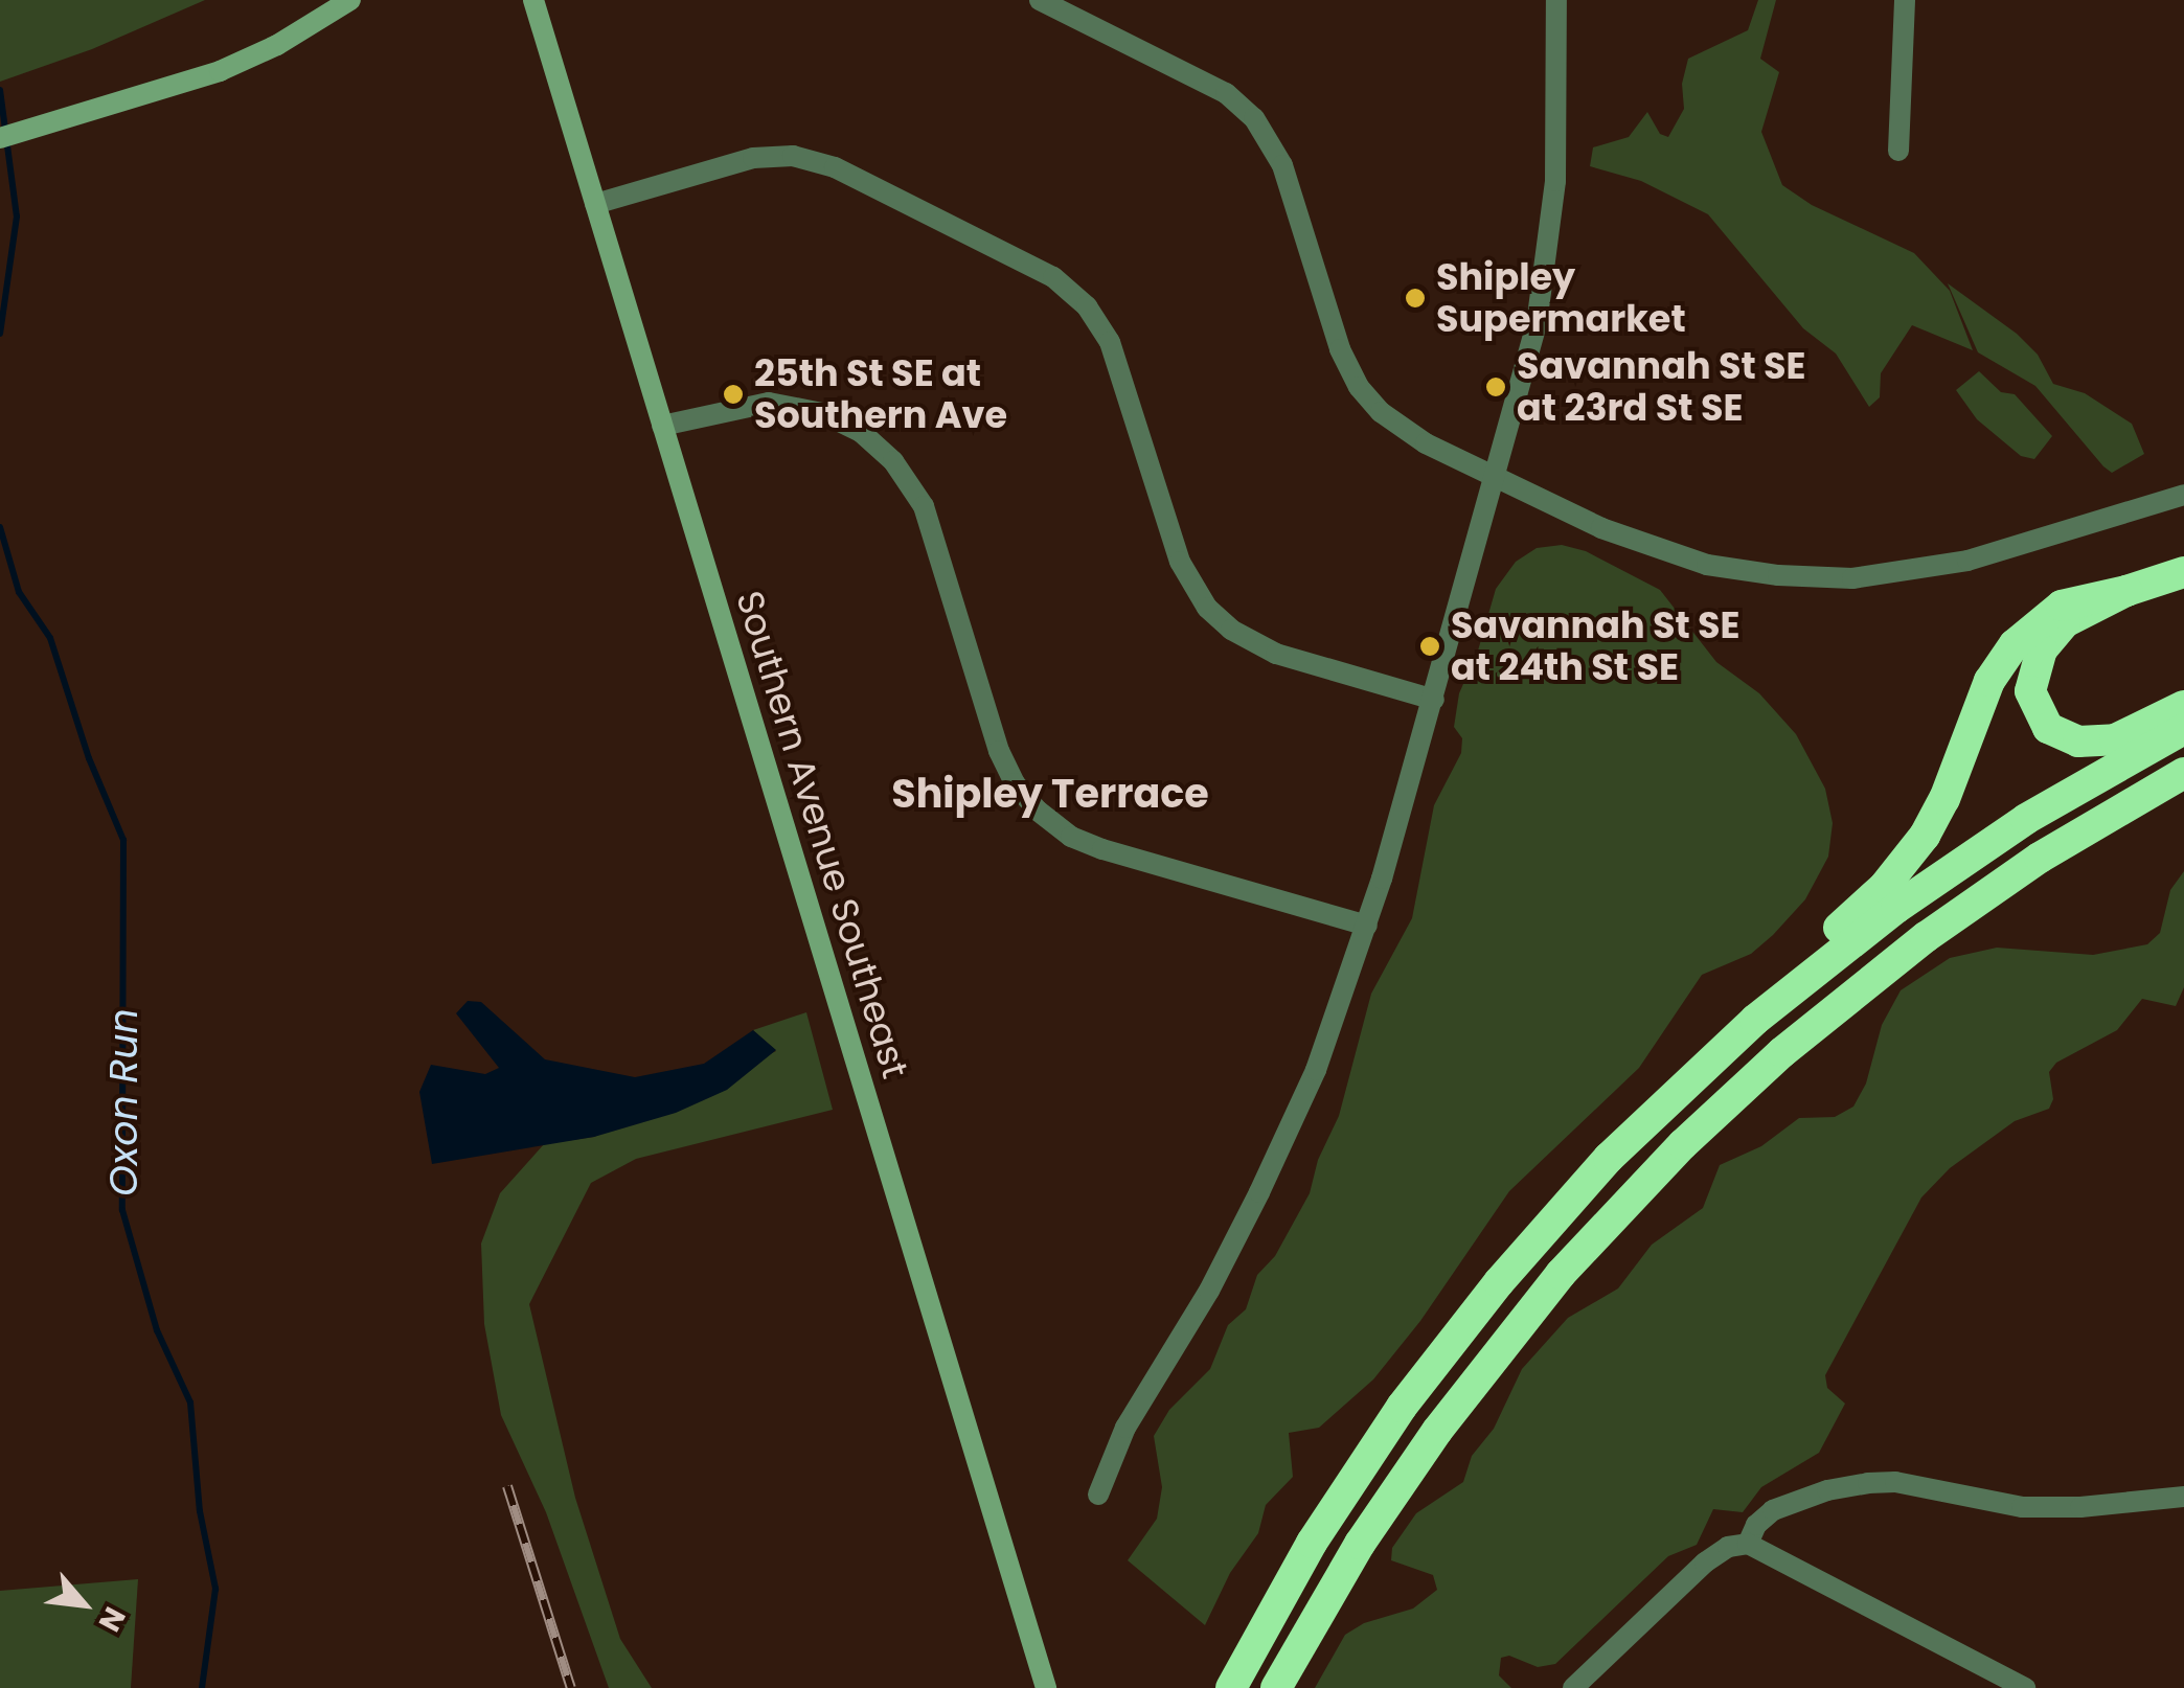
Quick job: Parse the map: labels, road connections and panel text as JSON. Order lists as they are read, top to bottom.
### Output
{
  "streets": {
    "main road": ["Southern Avenue Southeast"]
  },
  "districts": ["Shipley Terrace"],
  "water": ["Oxon Run"],
  "places": [
    "Shipley Supermarket",
    "Savannah St SE at 23rd St SE",
    "25th St SE at Southern Ave",
    "Savannah St SE at 24th St SE"
  ],
  "north": "bottom right"
}
